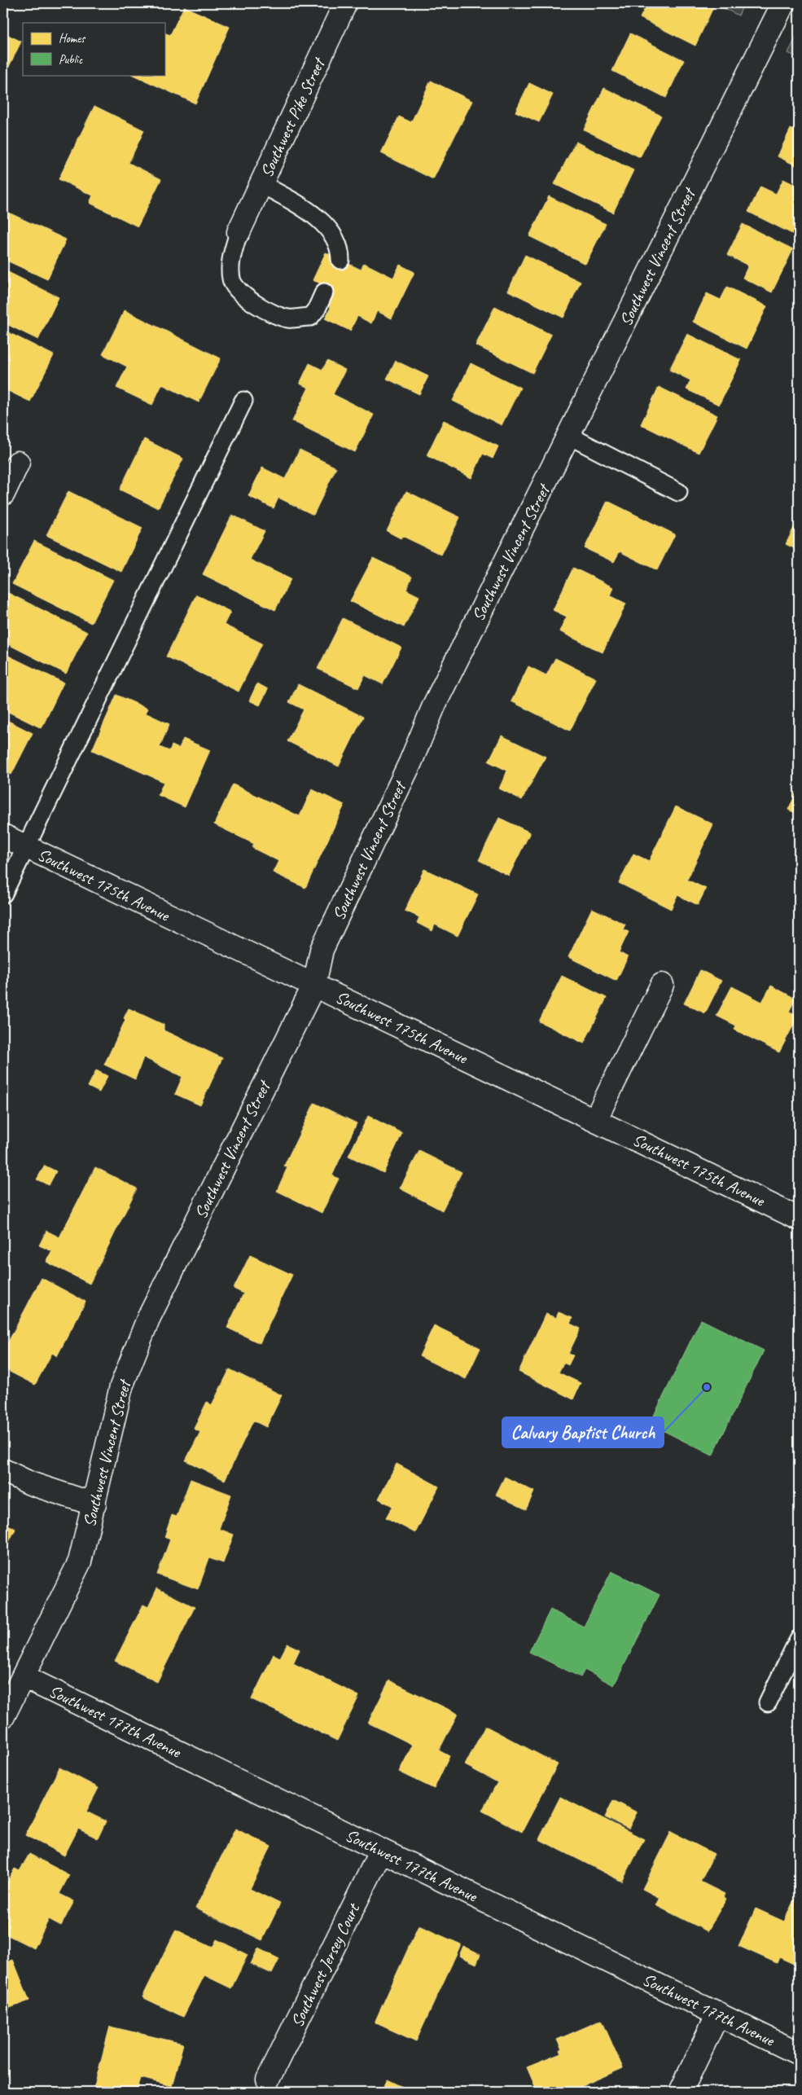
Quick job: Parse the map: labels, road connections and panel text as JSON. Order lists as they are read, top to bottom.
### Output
{
  "streets": {
    "street": [
      "Southwest Pike Street",
      "Southwest Vincent Street",
      "Southwest 175th Avenue",
      "Southwest 177th Avenue",
      "Southwest Jersey Court"
    ]
  },
  "crossings": [
    ["Southwest Vincent Street", "Southwest 175th Avenue"],
    ["Southwest Vincent Street", "Southwest 177th Avenue"],
    ["Southwest 177th Avenue", "Southwest Jersey Court"]
  ],
  "places": ["Calvary Baptist Church"],
  "legend": ["Homes", "Public"]
}
